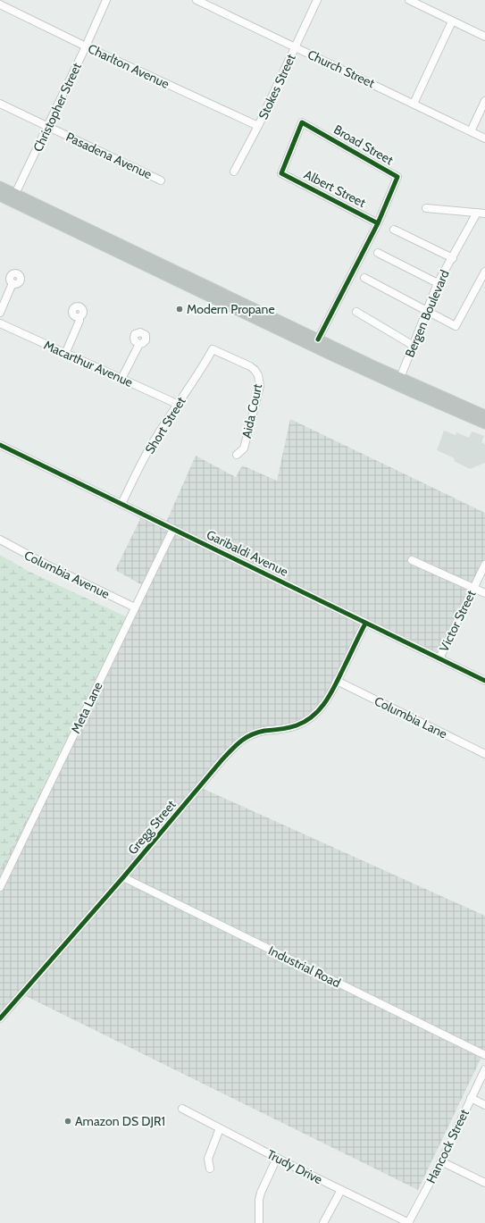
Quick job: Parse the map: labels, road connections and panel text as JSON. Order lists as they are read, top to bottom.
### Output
{
  "streets": {
    "street": [
      "Charlton Avenue",
      "Church Street",
      "Stokes Street",
      "Christopher Street",
      "Broad Street",
      "Pasadena Avenue",
      "Albert Street",
      "Bergen Boulevard",
      "Macarthur Avenue",
      "Aida Court",
      "Short Street",
      "Garibaldi Avenue",
      "Columbia Avenue",
      "Victor Street",
      "Meta Lane",
      "Columbia Lane",
      "Gregg Street",
      "Industrial Road",
      "Hancock Street",
      "Trudy Drive"
    ]
  },
  "crossings": [
    ["Charlton Avenue", "Stokes Street"],
    ["Charlton Avenue", "Christopher Street"],
    ["Church Street", "Stokes Street"],
    ["Christopher Street", "Pasadena Avenue"],
    ["Broad Street", "Albert Street"],
    ["Macarthur Avenue", "Short Street"],
    ["Aida Court", "Short Street"],
    ["Short Street", "Garibaldi Avenue"],
    ["Garibaldi Avenue", "Victor Street"],
    ["Garibaldi Avenue", "Meta Lane"],
    ["Garibaldi Avenue", "Gregg Street"],
    ["Columbia Avenue", "Meta Lane"],
    ["Columbia Lane", "Gregg Street"],
    ["Gregg Street", "Industrial Road"],
    ["Hancock Street", "Trudy Drive"]
  ],
  "places": ["Modern Propane", "Amazon DS DJR1"]
}
